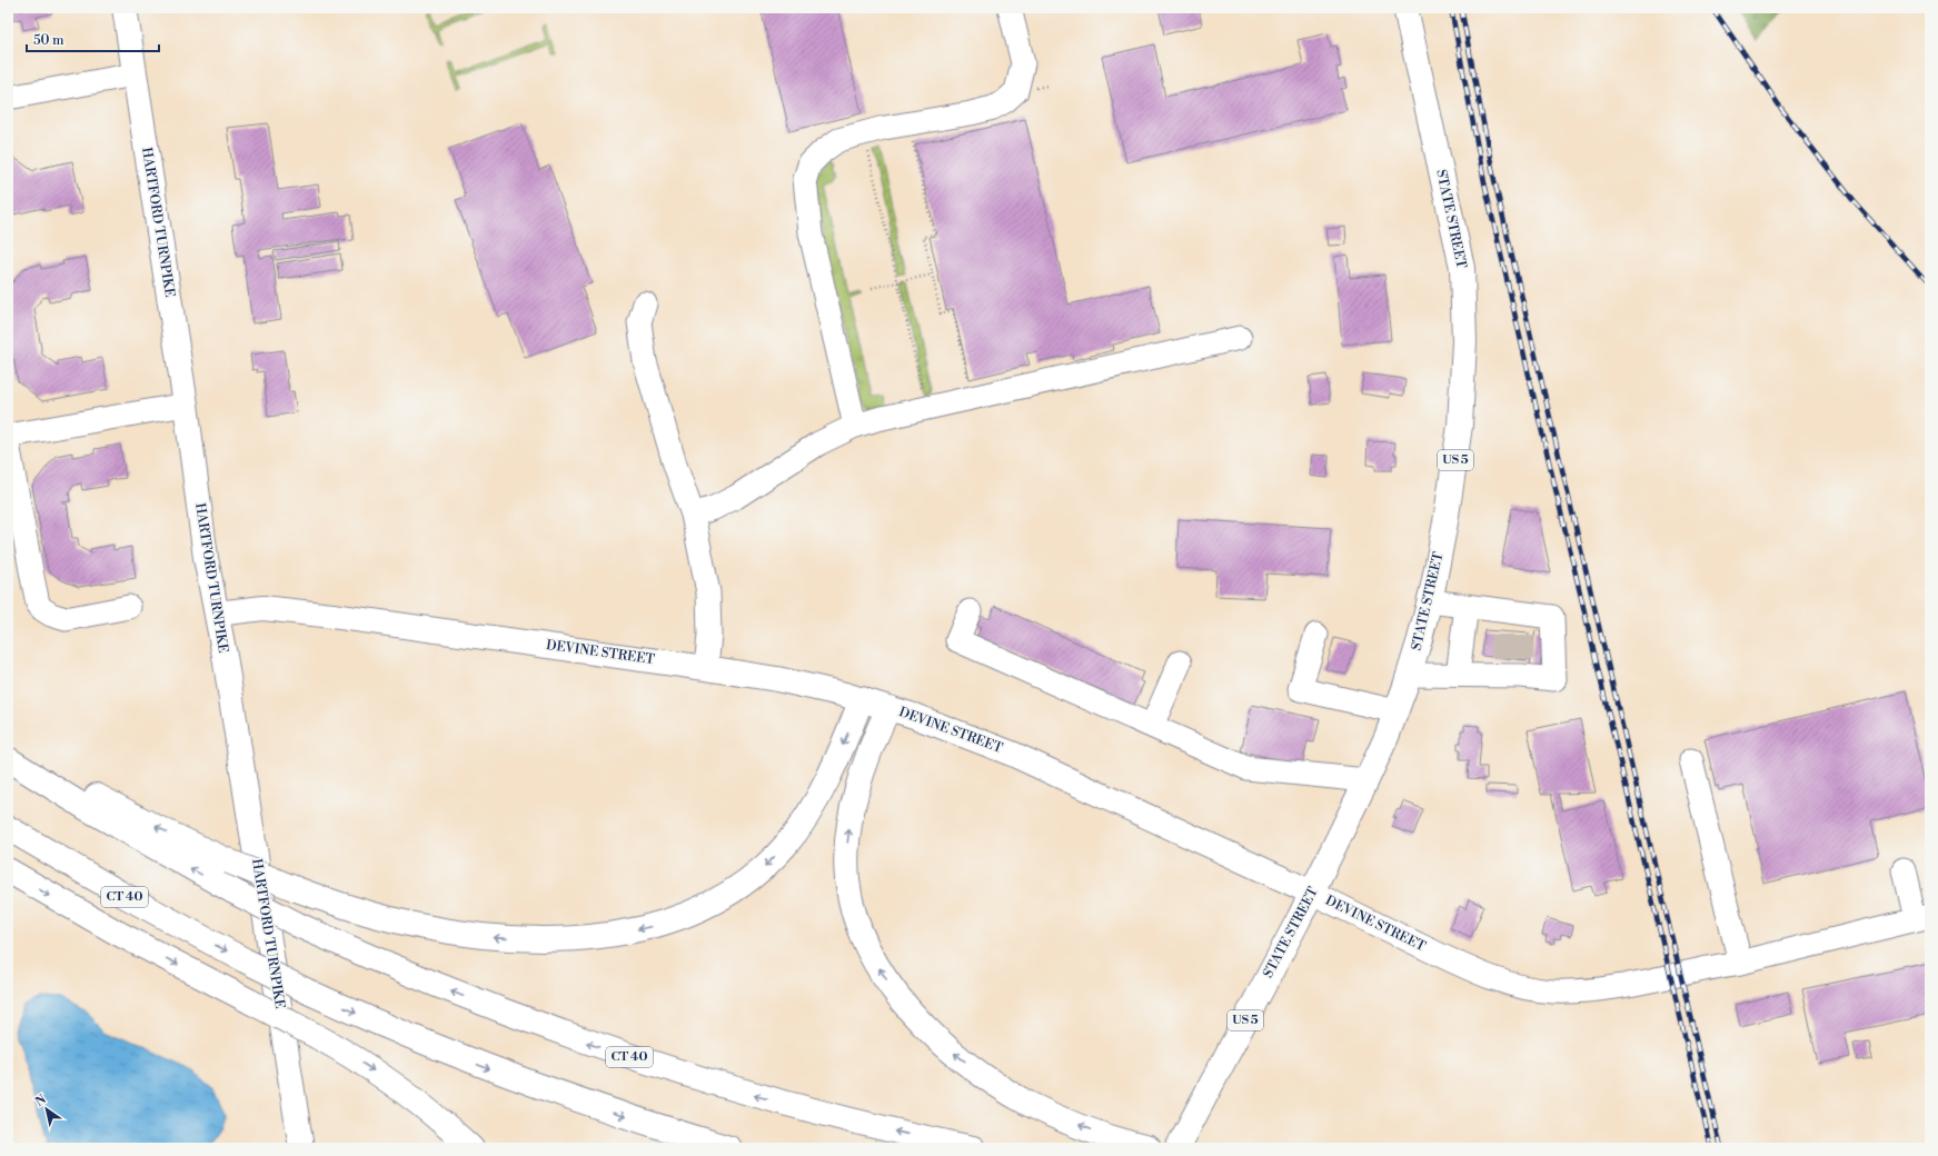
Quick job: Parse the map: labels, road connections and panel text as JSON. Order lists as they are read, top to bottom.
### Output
{
  "streets": {
    "main road": [
      "STATE STREET",
      "HARTFORD TURNPIKE",
      "US 5",
      "DEVINE STREET",
      "CT 40"
    ]
  },
  "crossings": [
    ["STATE STREET", "DEVINE STREET"],
    ["HARTFORD TURNPIKE", "DEVINE STREET"]
  ],
  "scale_bar": "50 m",
  "north": "top left"
}
